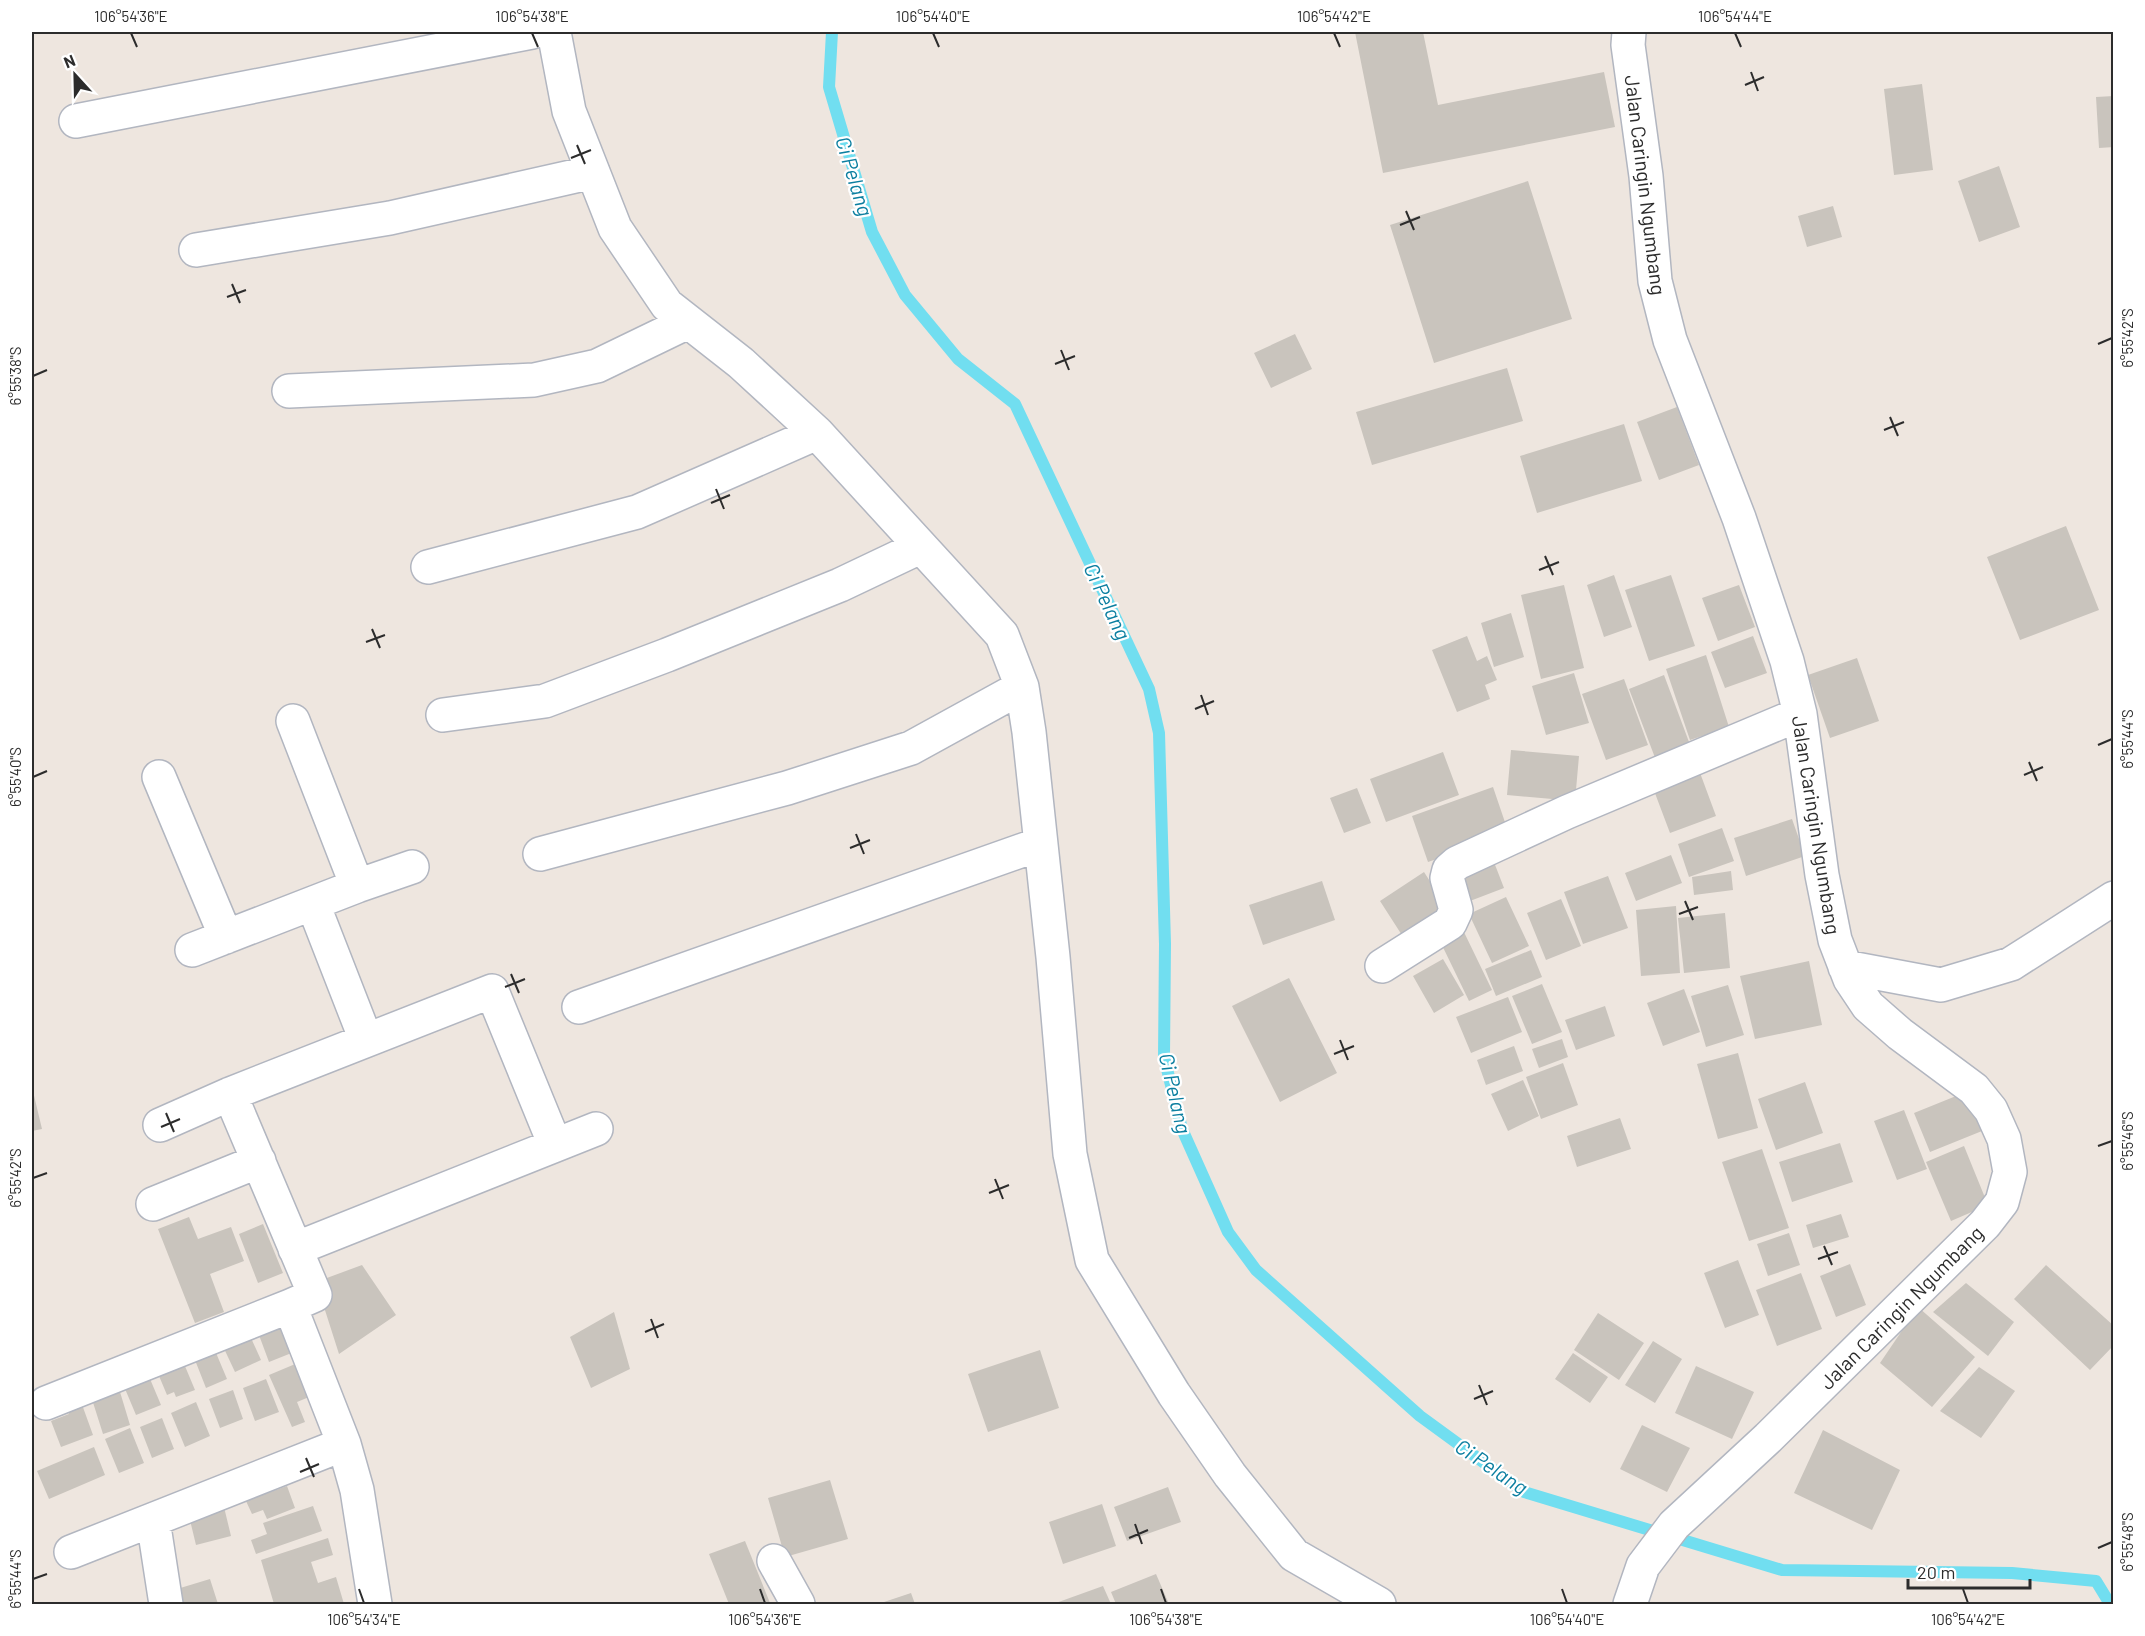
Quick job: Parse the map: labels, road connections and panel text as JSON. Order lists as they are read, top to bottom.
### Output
{
  "streets": {
    "street": ["Jalan Caringin Ngumbang"]
  },
  "water": ["Ci Pelang"],
  "scale_bar": "20 m",
  "north": "top",
  "coordinates": [
    "106°54'36\"E",
    "106°54'38\"E",
    "106°54'40\"E",
    "106°54'42\"E",
    "106°54'44\"E",
    "6°55'42\"S",
    "6°55'38\"S",
    "6°55'44\"S",
    "6°55'40\"S",
    "6°55'46\"S",
    "6°55'48\"S",
    "106°54'34\"E"
  ]
}
